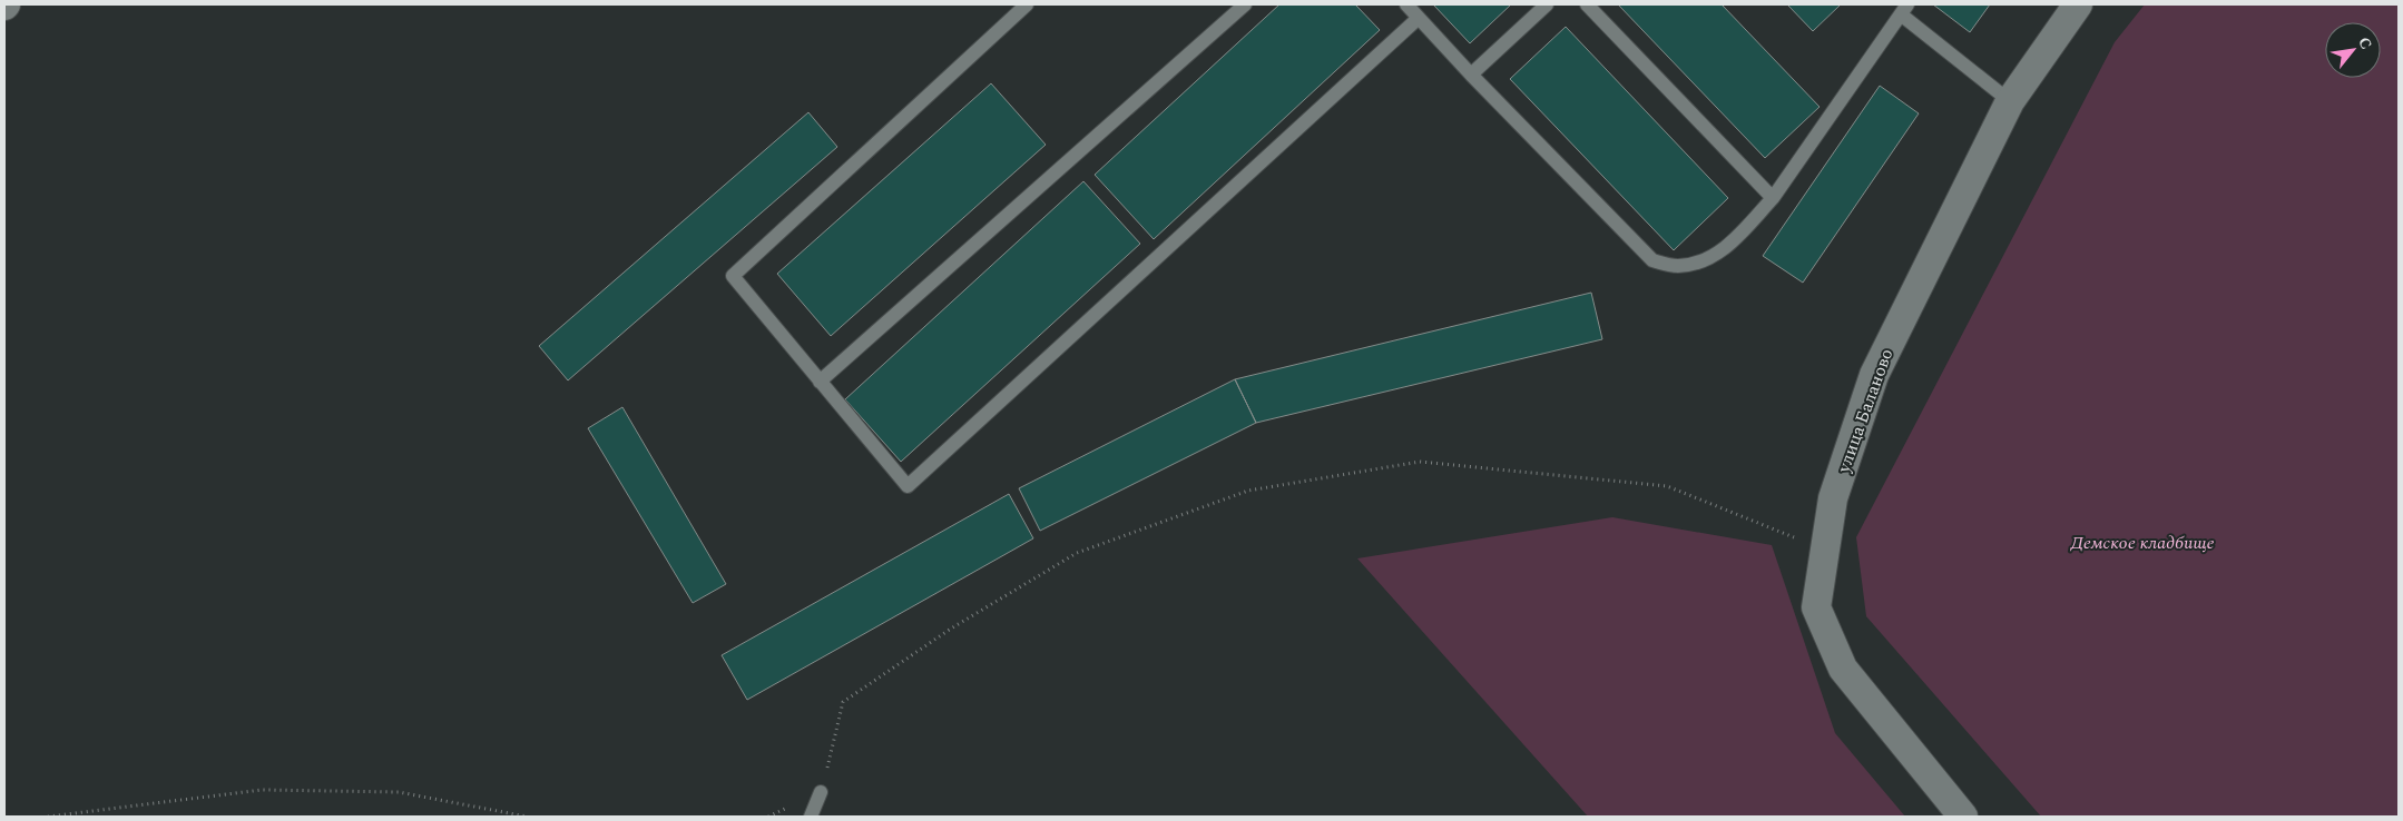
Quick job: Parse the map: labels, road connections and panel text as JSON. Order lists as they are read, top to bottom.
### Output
{
  "streets": {
    "street": ["улица Баланово"]
  },
  "parks": ["Демское кладбище"],
  "north": "top right"
}
